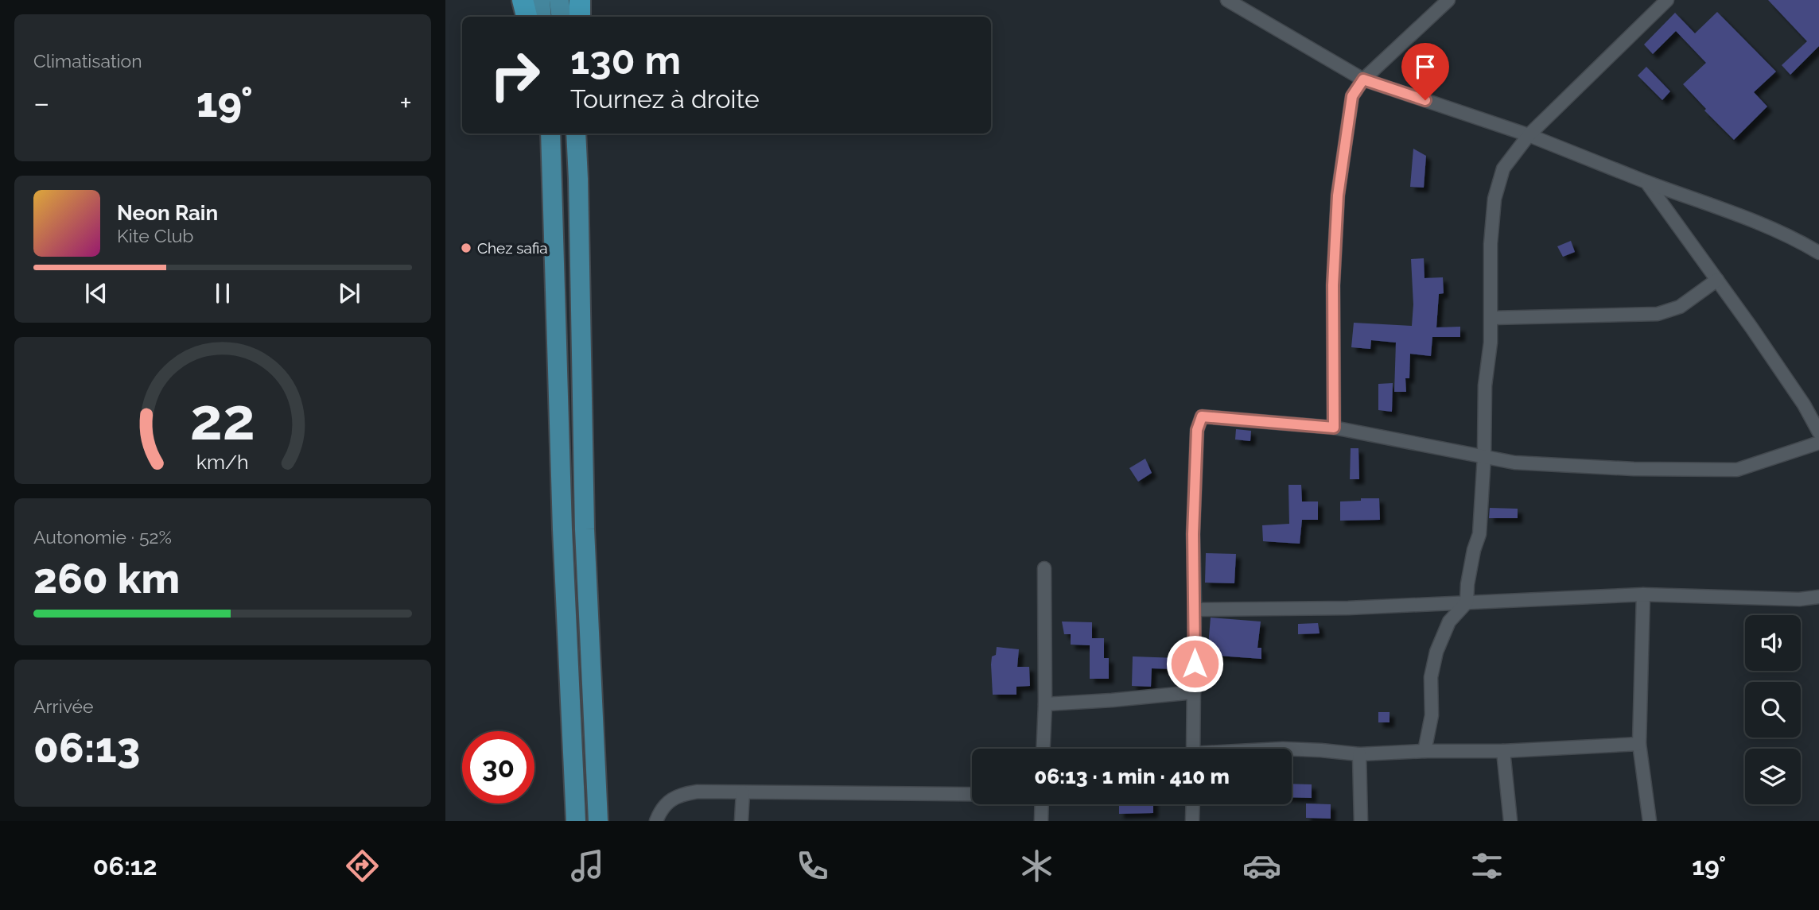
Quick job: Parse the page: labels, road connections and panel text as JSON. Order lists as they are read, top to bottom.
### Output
{
  "places": ["Chez safia"],
  "page": {
    "tile": [
      "Climatisation",
      ["Autonomie · 52%", "260 km"],
      ["Arrivée", "06:13"]
    ],
    "turn": ["130 m", "Tournez à droite"],
    "heat": ["−", "19°", "+"],
    "song": ["Neon Rain", "Kite Club"],
    "limit": "30",
    "trip": "06:13 · 1 min · 410 m",
    "tabs": ["06:12", "19°"],
    "gauge": ["22", "km/h"]
  }
}
